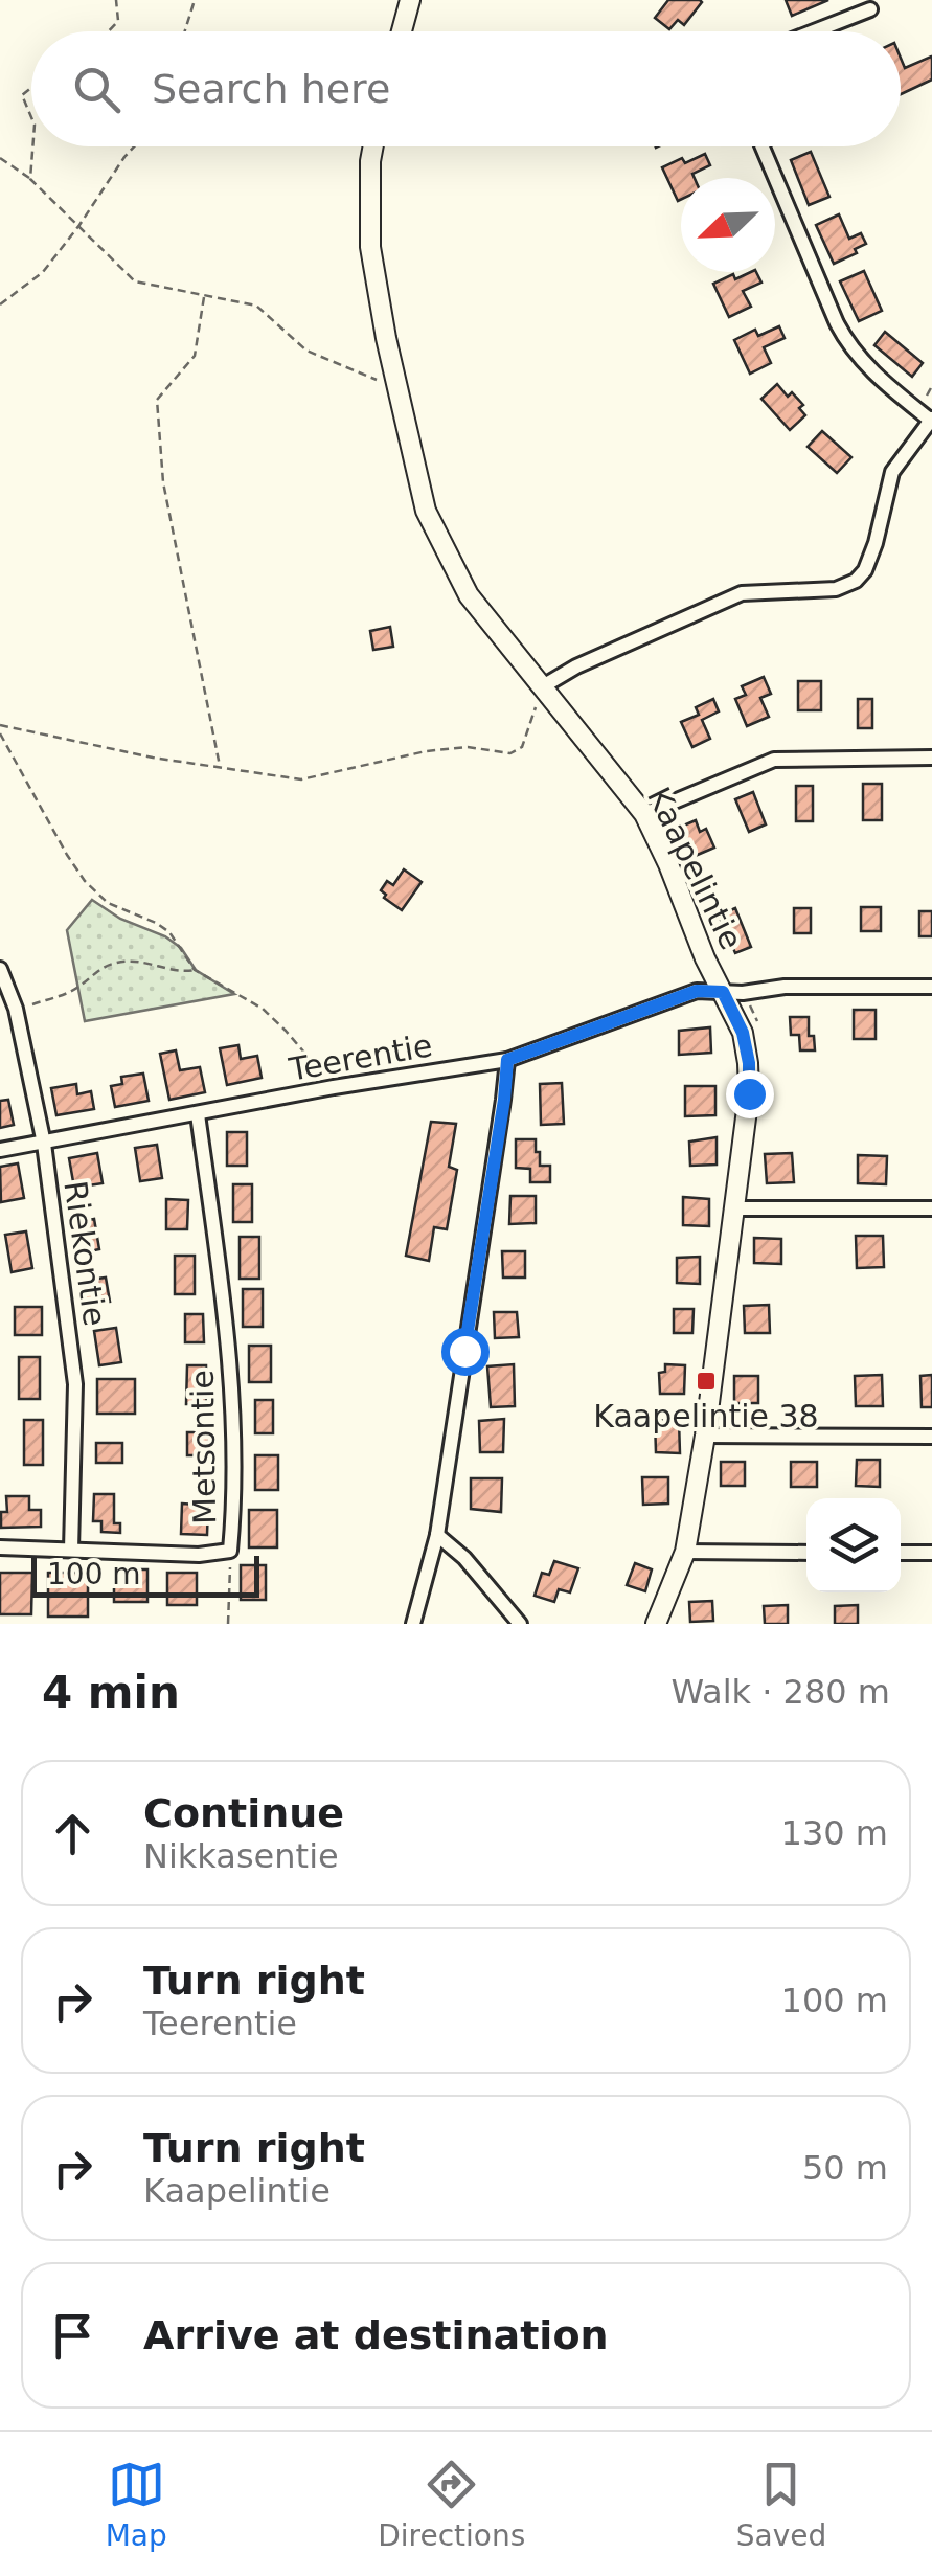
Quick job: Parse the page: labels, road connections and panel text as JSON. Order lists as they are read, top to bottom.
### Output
{
  "streets": {
    "street": [
      "Kaapelintie",
      "Teerentie",
      "Riekontie",
      "Metsontie"
    ]
  },
  "crossings": [
    ["Kaapelintie", "Teerentie"],
    ["Teerentie", "Riekontie"],
    ["Teerentie", "Metsontie"],
    ["Riekontie", "Metsontie"]
  ],
  "places": {
    "transit": ["Kaapelintie 38"]
  },
  "scale_bar": "100 m",
  "north": "bottom left",
  "page": {
    "search": "Search here",
    "scale": "100 m",
    "heading": ["4 min", "Walk · 280 m"],
    "list": [
      ["Continue", "Nikkasentie", "130 m"],
      ["Turn right", "Teerentie", "100 m"],
      ["Turn right", "Kaapelintie", "50 m"],
      "Arrive at destination"
    ],
    "nav": ["Map", "Directions", "Saved"]
  }
}
